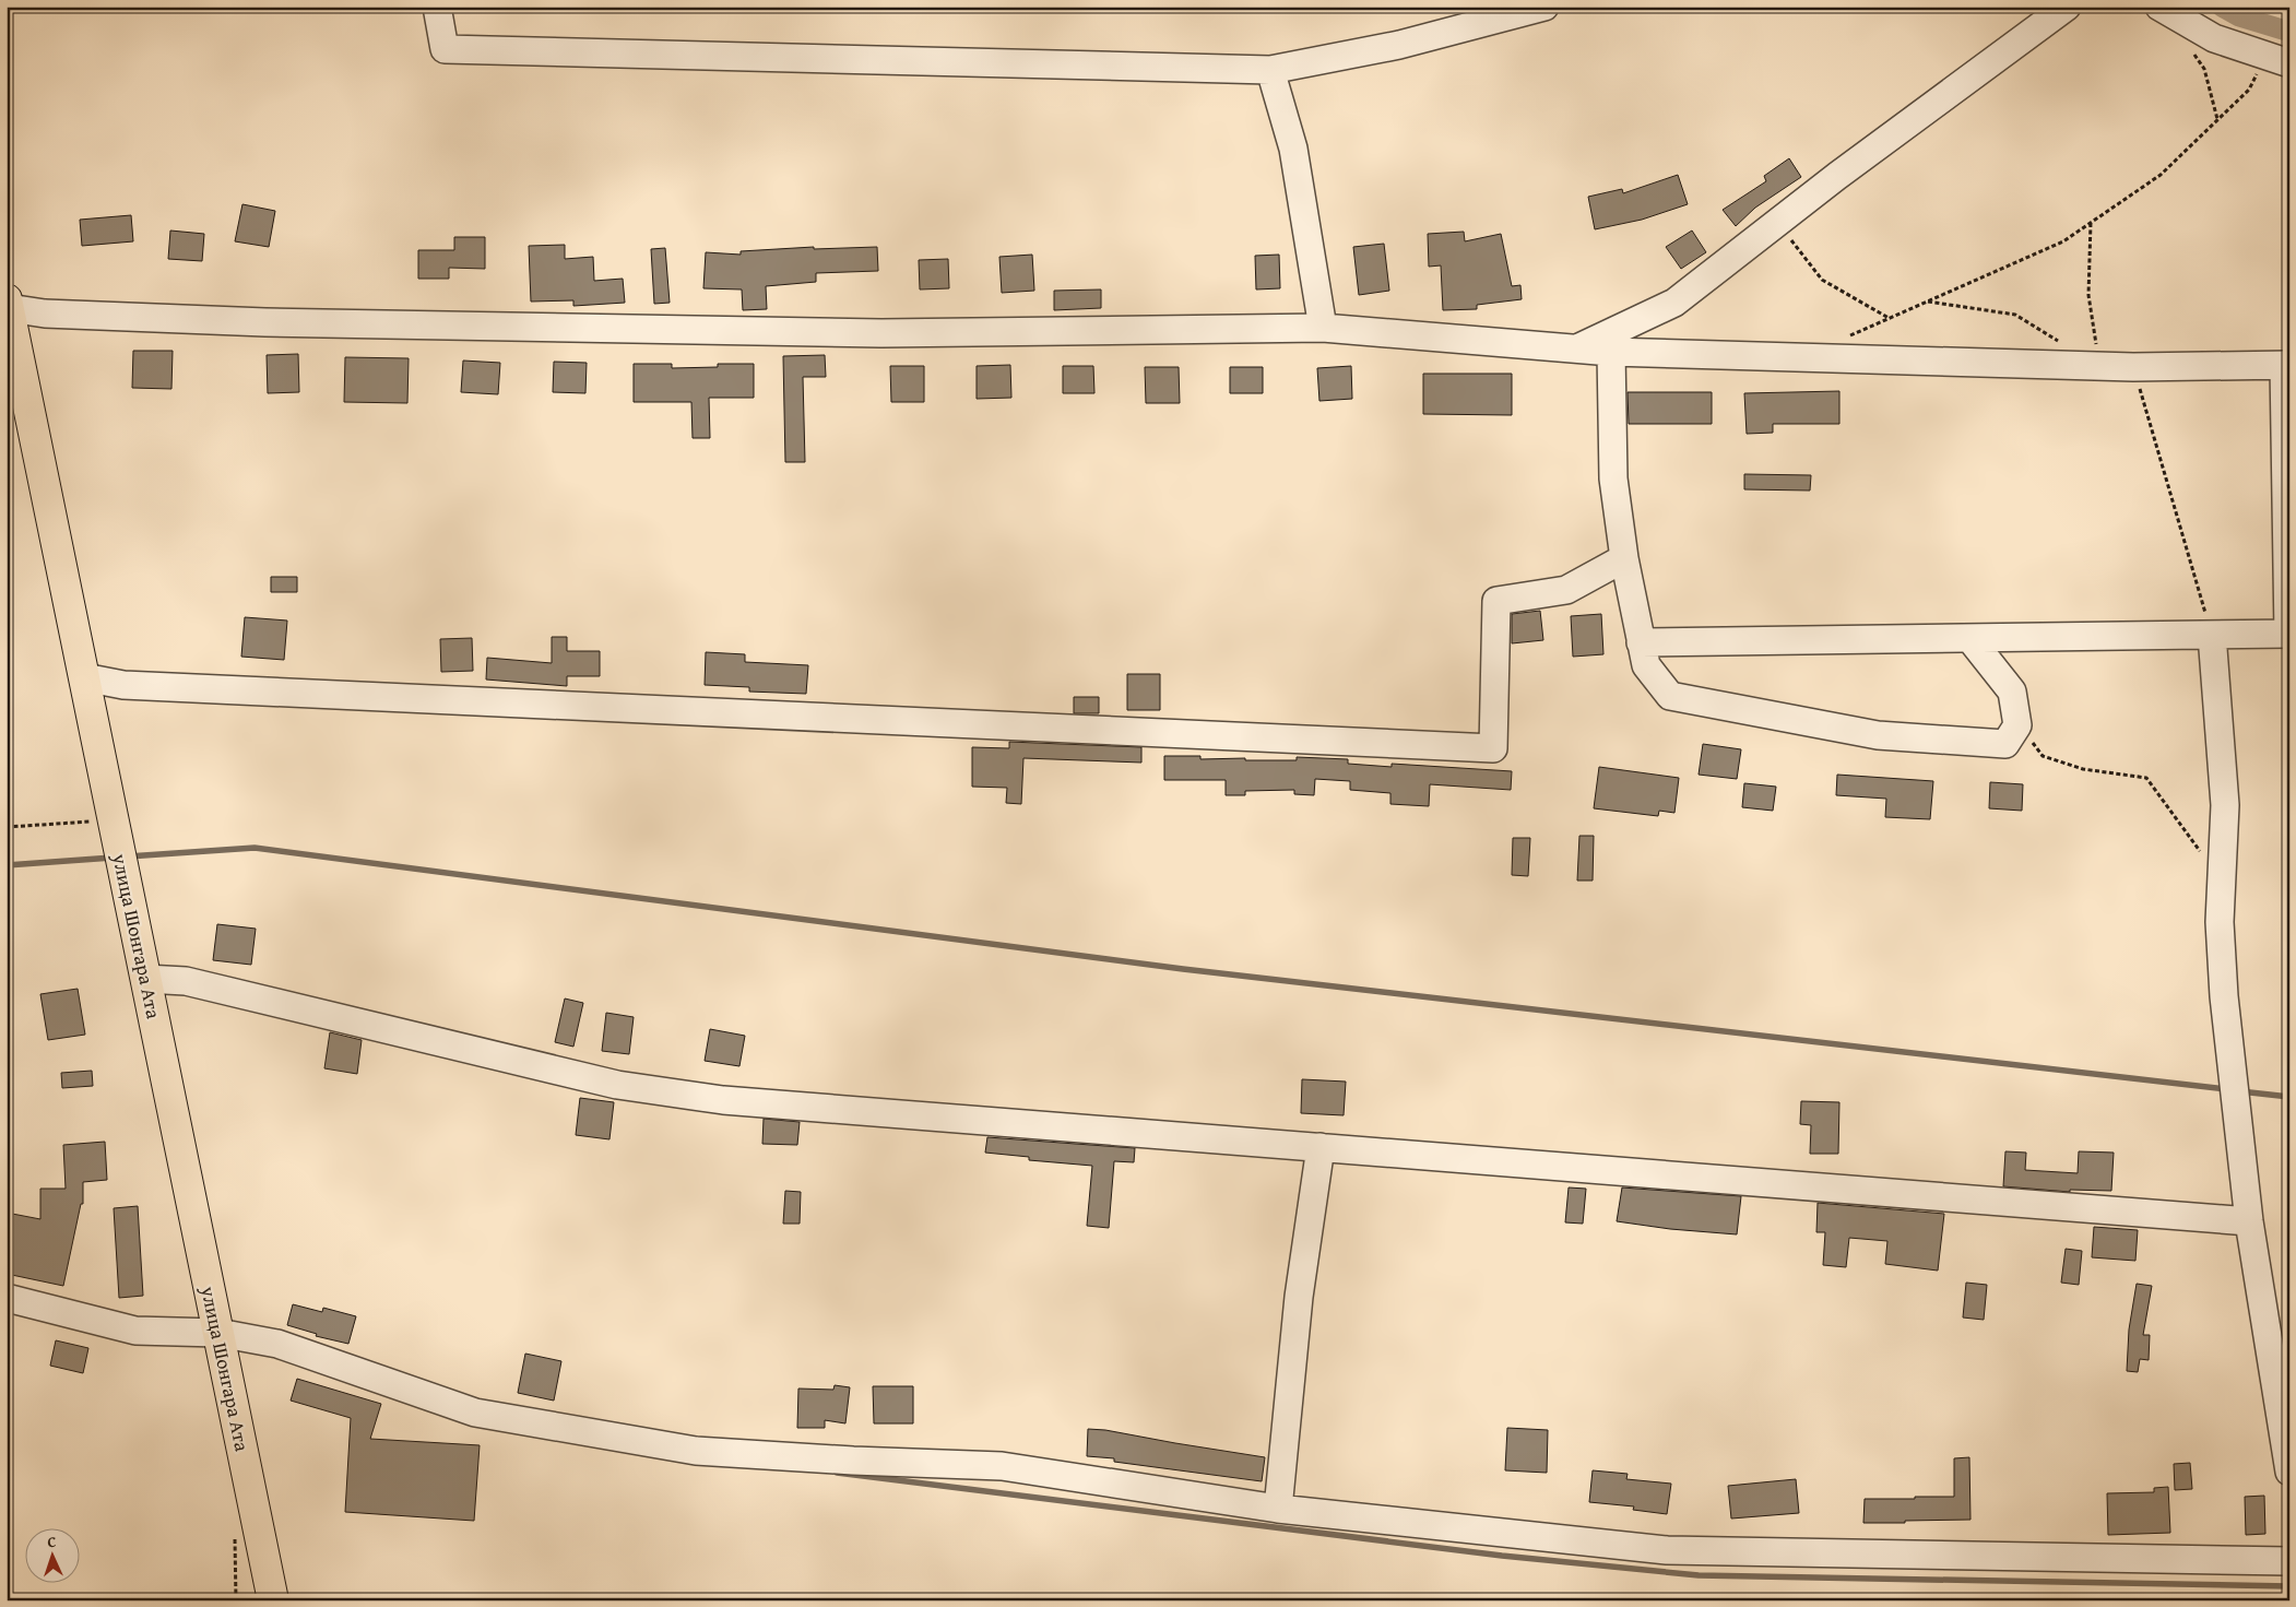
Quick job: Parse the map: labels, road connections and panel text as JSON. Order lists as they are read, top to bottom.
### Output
{
  "streets": {
    "main road": ["улица Шонгара Ата"]
  },
  "north": "top"
}
